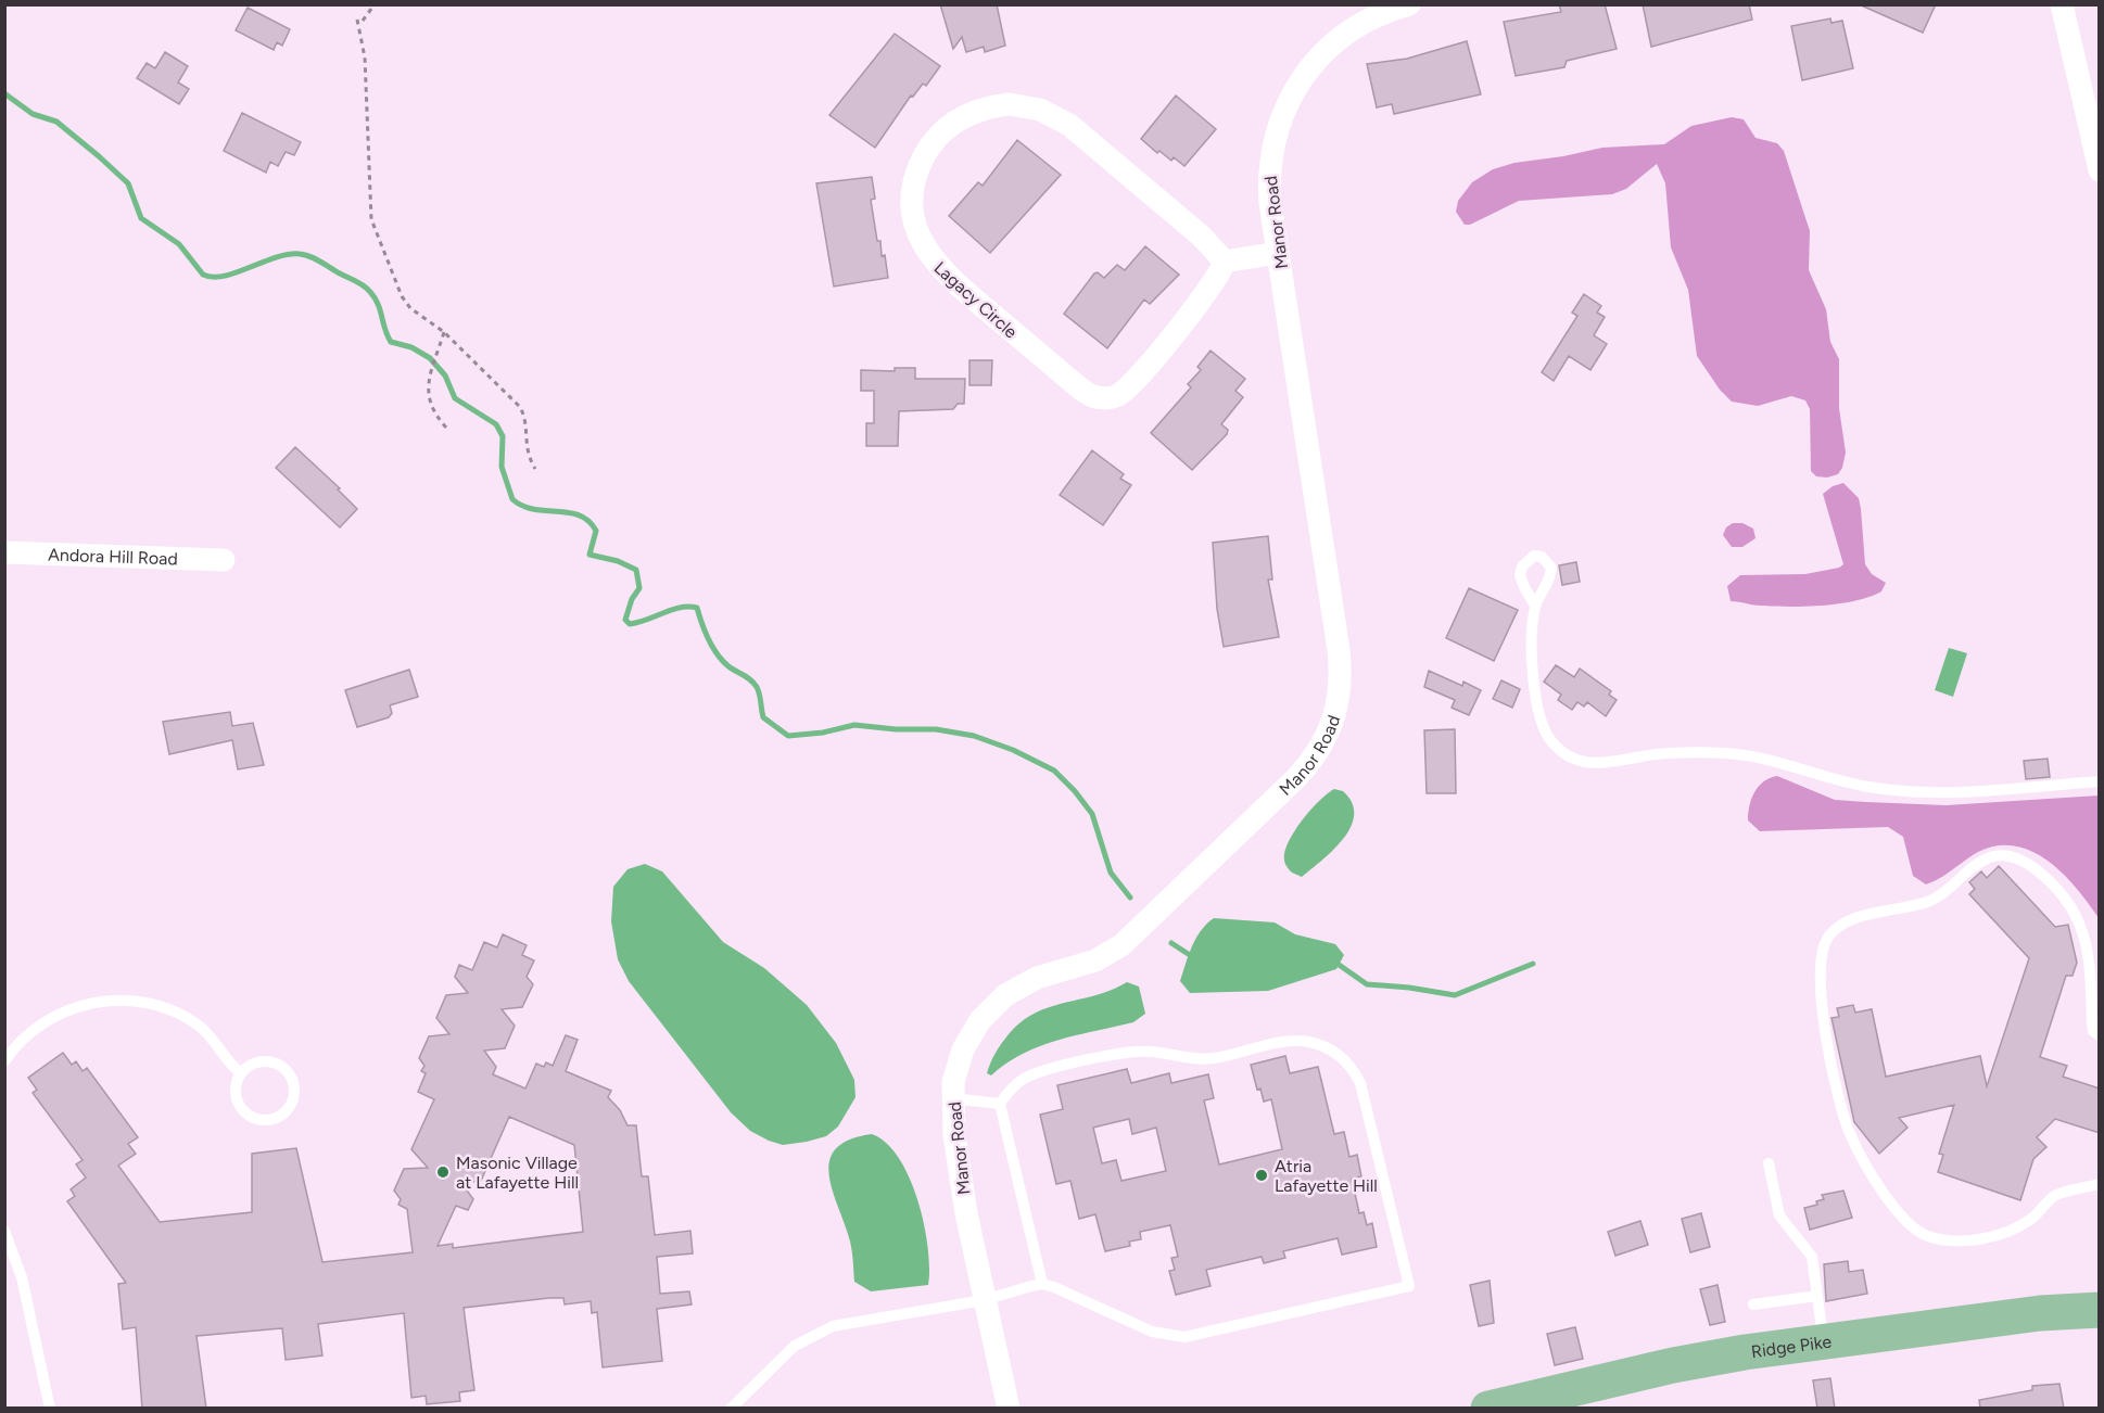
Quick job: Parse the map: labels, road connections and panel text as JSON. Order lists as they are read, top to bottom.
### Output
{
  "streets": {
    "main road": ["Ridge Pike"],
    "street": ["Manor Road", "Lagacy Circle", "Andora Hill Road"]
  },
  "places": ["Masonic Village at Lafayette Hill", "Atria Lafayette Hill"]
}
